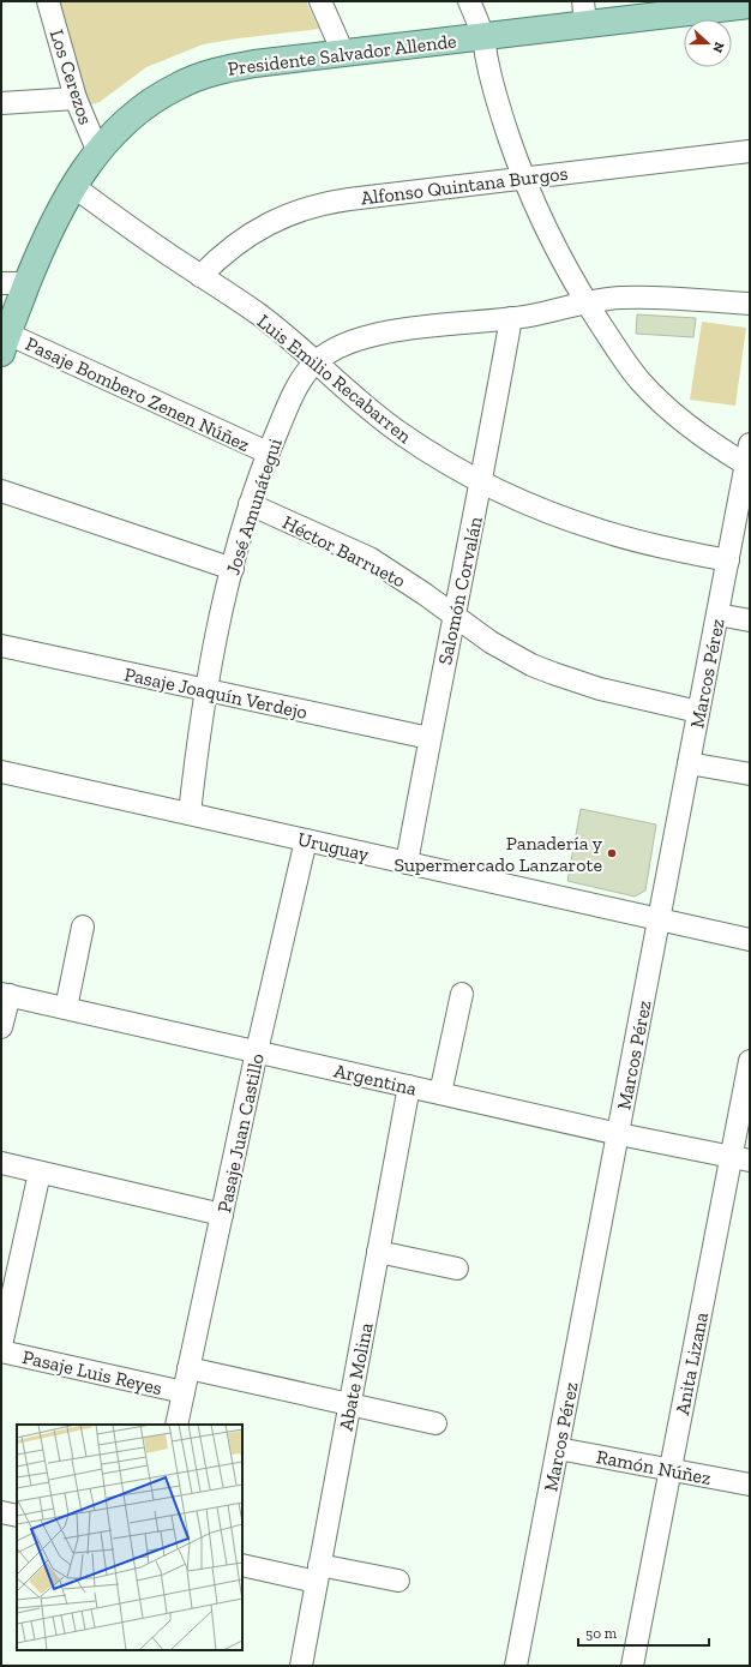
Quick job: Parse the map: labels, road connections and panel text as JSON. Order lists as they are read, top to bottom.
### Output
{
  "streets": {
    "main road": ["Presidente Salvador Allende"],
    "street": [
      "Los Cerezos",
      "Alfonso Quintana Burgos",
      "Luis Emilio Recabarren",
      "Pasaje Bombero Zenen Núñez",
      "José Amunátegui",
      "Héctor Barrueto",
      "Salomón Corvalán",
      "Marcos Pérez",
      "Pasaje Joaquín Verdejo",
      "Uruguay",
      "Argentina",
      "Pasaje Juan Castillo",
      "Anita Lizana",
      "Pasaje Luis Reyes",
      "Abate Molina",
      "Ramón Núñez"
    ]
  },
  "crossings": [
    ["Presidente Salvador Allende", "Los Cerezos"],
    ["Presidente Salvador Allende", "Luis Emilio Recabarren"],
    ["Presidente Salvador Allende", "Pasaje Bombero Zenen Núñez"],
    ["Alfonso Quintana Burgos", "Luis Emilio Recabarren"],
    ["Luis Emilio Recabarren", "José Amunátegui"],
    ["Luis Emilio Recabarren", "Salomón Corvalán"],
    ["Luis Emilio Recabarren", "Marcos Pérez"],
    ["Pasaje Bombero Zenen Núñez", "José Amunátegui"],
    ["José Amunátegui", "Héctor Barrueto"],
    ["José Amunátegui", "Salomón Corvalán"],
    ["José Amunátegui", "Pasaje Joaquín Verdejo"],
    ["José Amunátegui", "Uruguay"],
    ["Héctor Barrueto", "Salomón Corvalán"],
    ["Héctor Barrueto", "Marcos Pérez"],
    ["Salomón Corvalán", "Pasaje Joaquín Verdejo"],
    ["Salomón Corvalán", "Uruguay"],
    ["Marcos Pérez", "Uruguay"],
    ["Marcos Pérez", "Argentina"],
    ["Marcos Pérez", "Ramón Núñez"],
    ["Uruguay", "Pasaje Juan Castillo"],
    ["Argentina", "Pasaje Juan Castillo"],
    ["Argentina", "Anita Lizana"],
    ["Argentina", "Abate Molina"],
    ["Pasaje Juan Castillo", "Pasaje Luis Reyes"],
    ["Anita Lizana", "Ramón Núñez"],
    ["Pasaje Luis Reyes", "Abate Molina"]
  ],
  "places": ["Panadería y Supermercado Lanzarote"],
  "scale_bar": "50 m",
  "north": "right"
}
